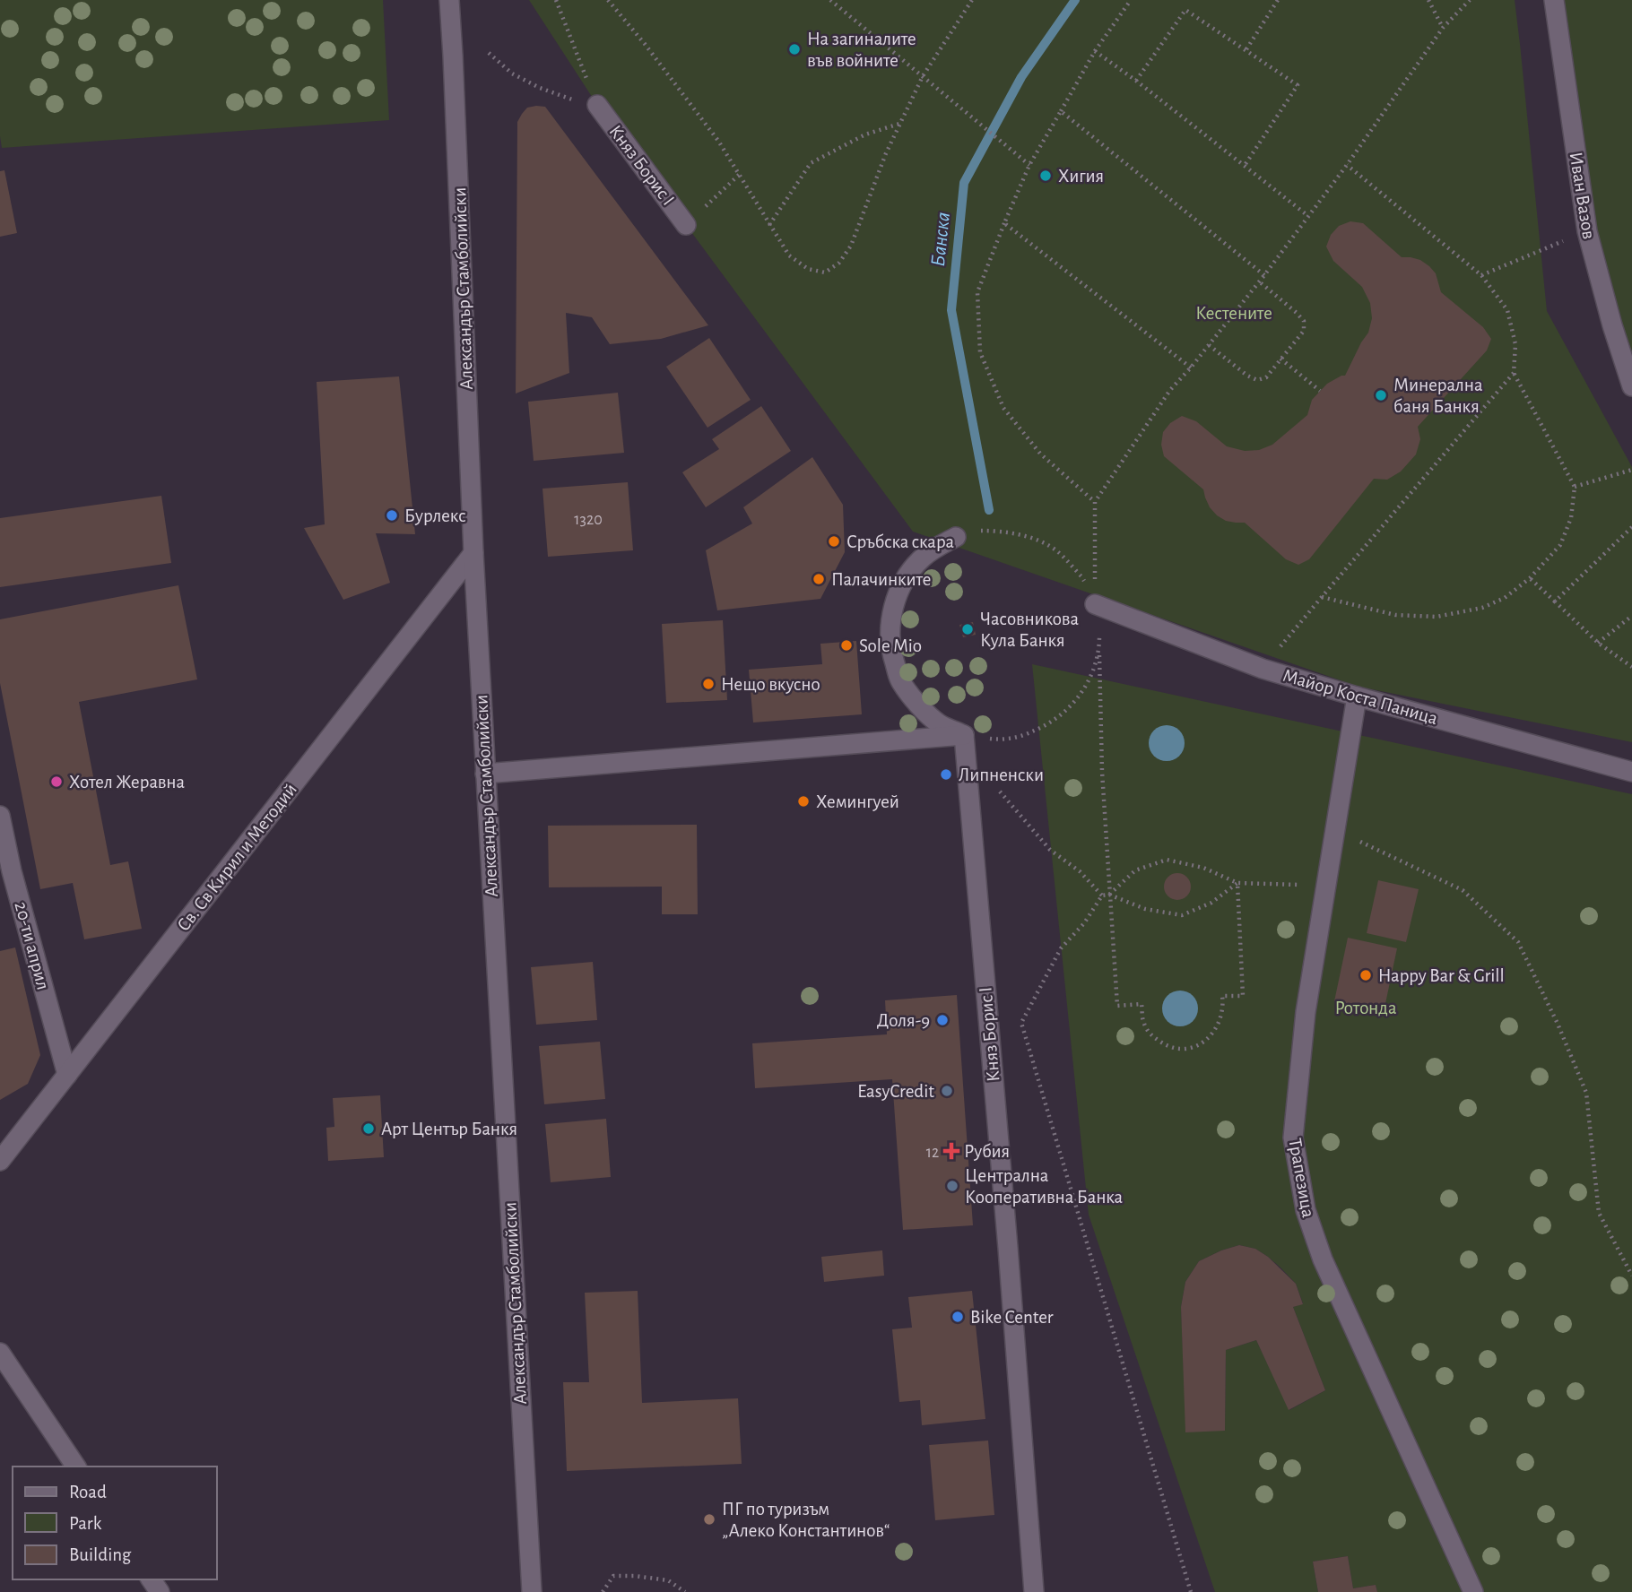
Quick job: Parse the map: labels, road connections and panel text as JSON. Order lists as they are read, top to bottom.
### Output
{
  "streets": {
    "street": [
      "Княз Борис I",
      "Иван Вазов",
      "Александър Стамболийски",
      "Майор Коста Паница",
      "Св. Св Кирил и Методий",
      "20-ти април",
      "Трапезица"
    ]
  },
  "crossings": [
    ["Княз Борис I", "Майор Коста Паница"],
    ["Александър Стамболийски", "Св. Св Кирил и Методий"],
    ["Майор Коста Паница", "Трапезица"],
    ["Св. Св Кирил и Методий", "20-ти април"]
  ],
  "water": ["Банска"],
  "parks": ["Кестените", "Ротонда"],
  "places": {
    "other": [
      "На загиналите във войните",
      "Хигия",
      "Минерална баня Банкя",
      "Бурлекс",
      "Сръбска скара",
      "Палачинките",
      "Часовникова Кула Банкя",
      "Sole Mio",
      "Нещо вкусно",
      "Липненски",
      "Хотел Жеравна",
      "Хемингуей",
      "Happy Bar & Grill",
      "Доля-9",
      "EasyCredit",
      "Арт Център Банкя",
      "Централна Кооперативна Банка",
      "Bike Center",
      "ПГ по туризъм „Алеко Константинов“"
    ],
    "health": ["Рубия"]
  },
  "house_numbers": ["1320", "12"],
  "legend": ["Road", "Park", "Building"]
}
